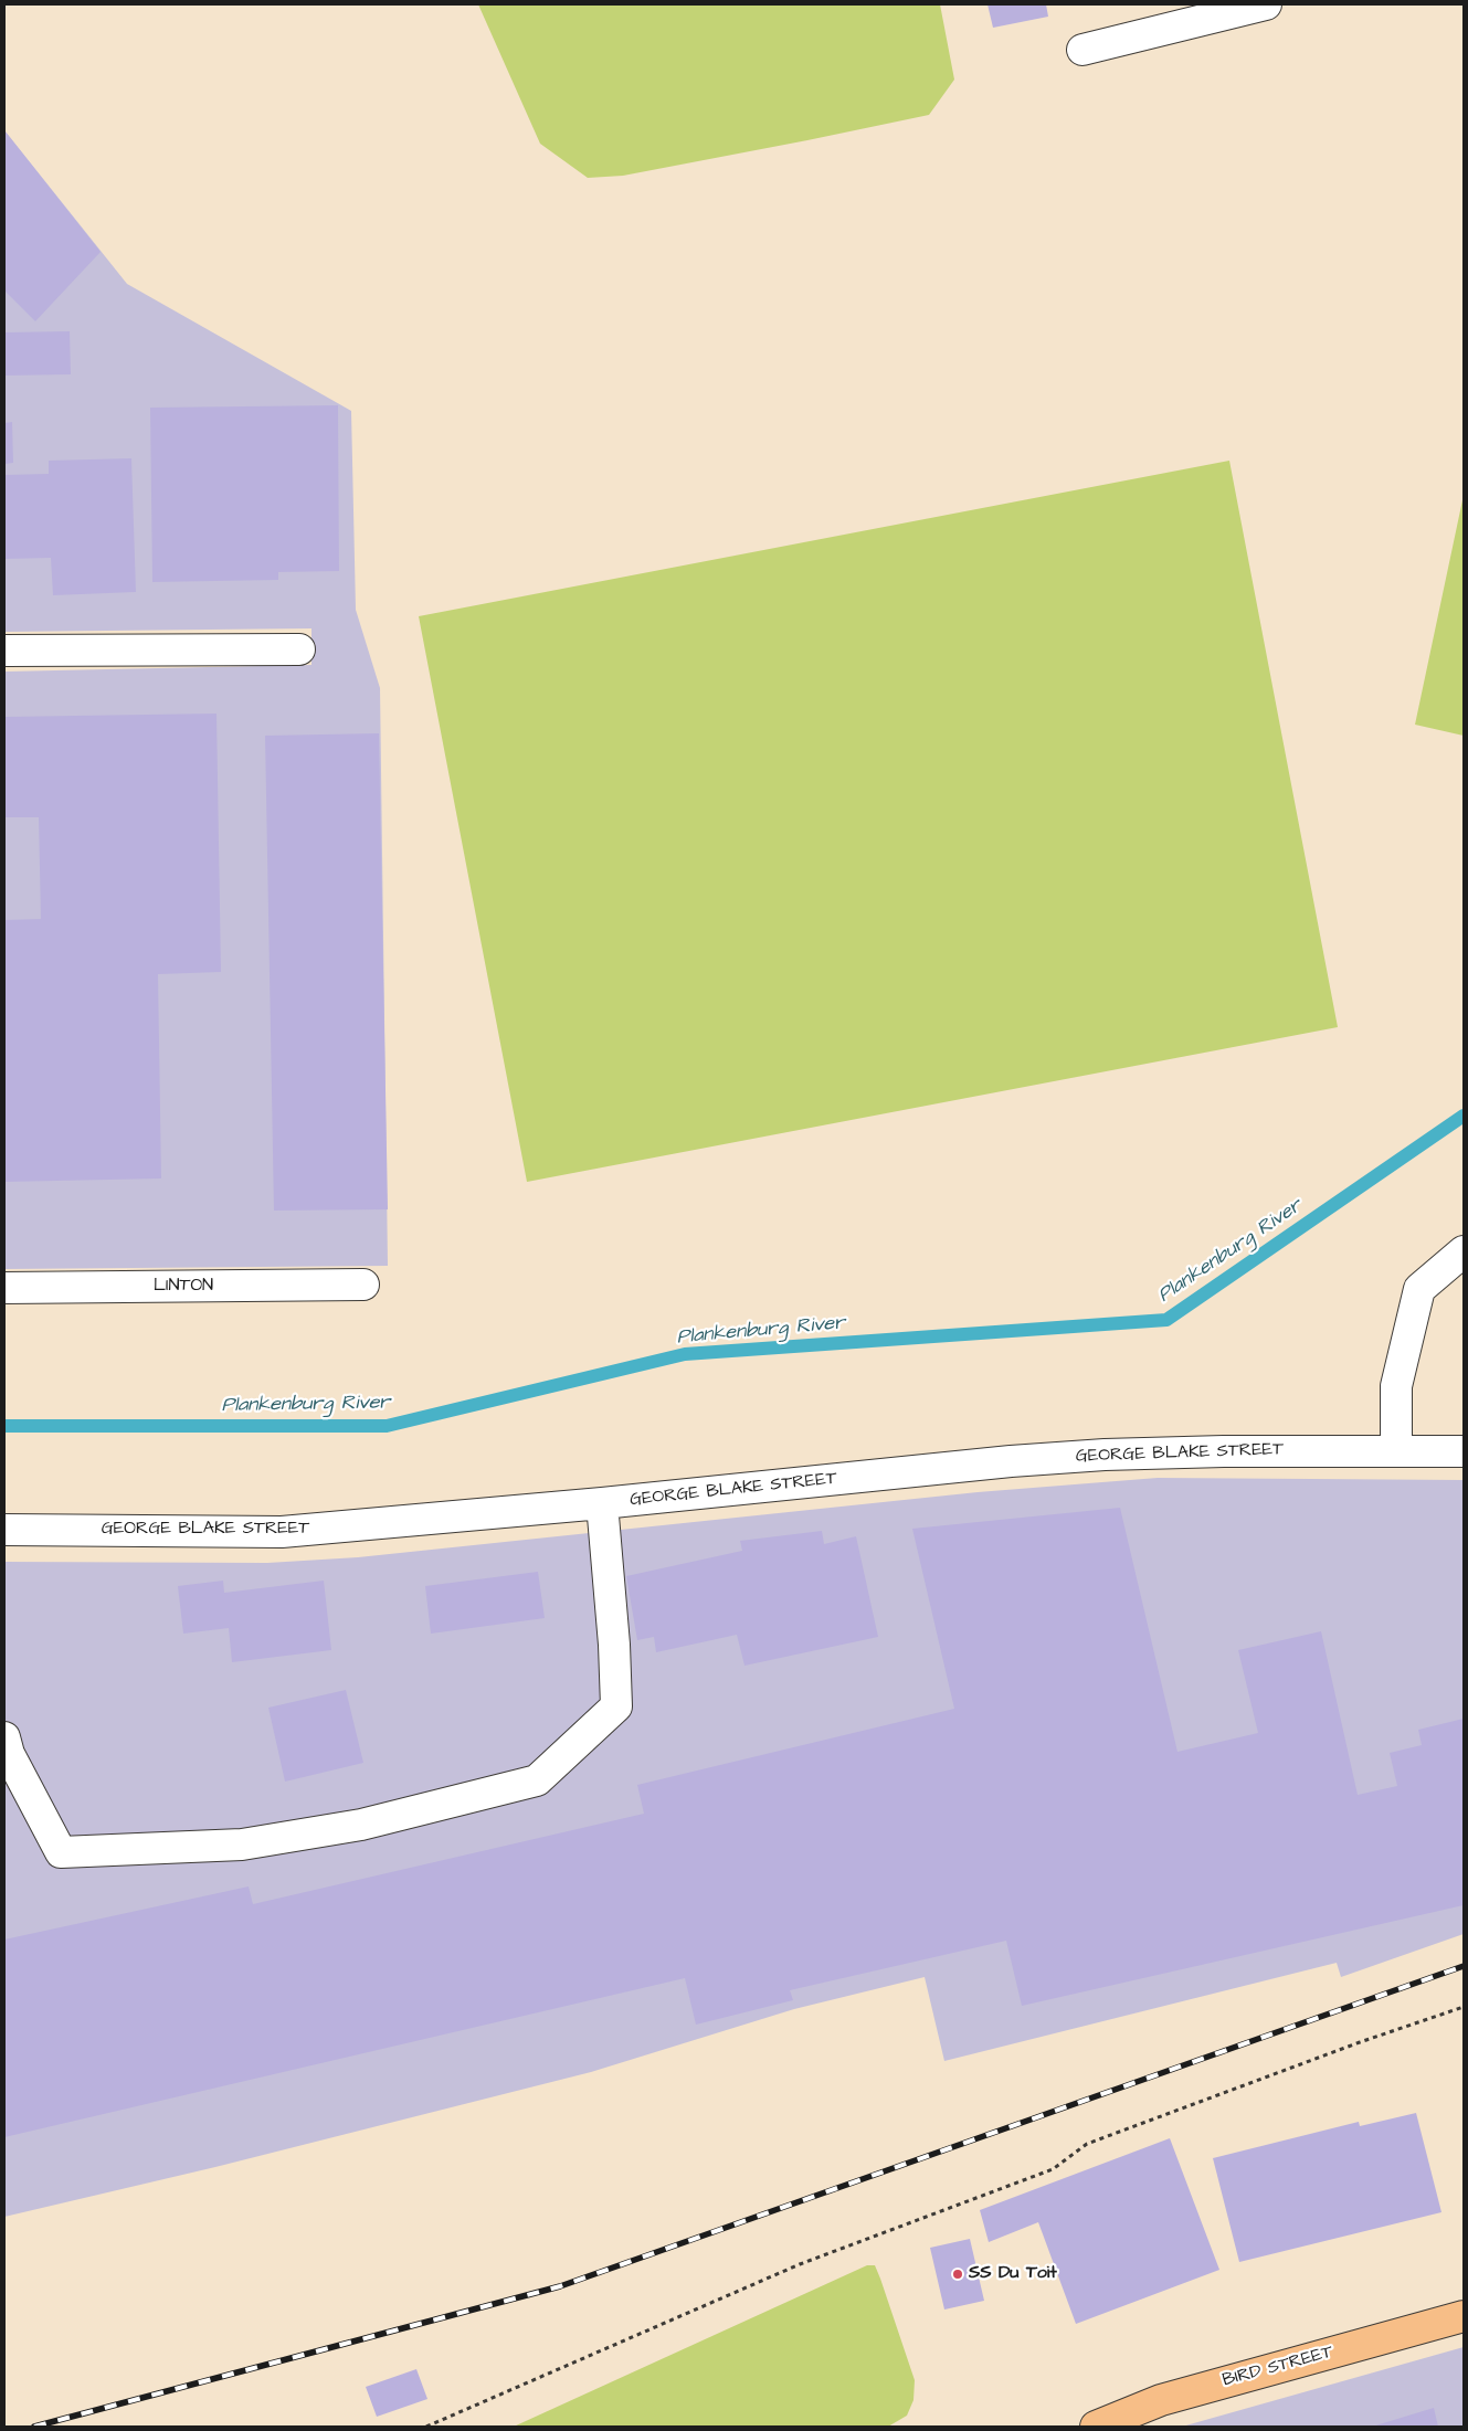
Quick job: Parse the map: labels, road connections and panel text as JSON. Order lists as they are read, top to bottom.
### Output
{
  "streets": {
    "main road": ["BIRD STREET"],
    "street": ["LINTON", "GEORGE BLAKE STREET"]
  },
  "water": ["Plankenburg River"],
  "places": ["SS Du Toit"]
}
